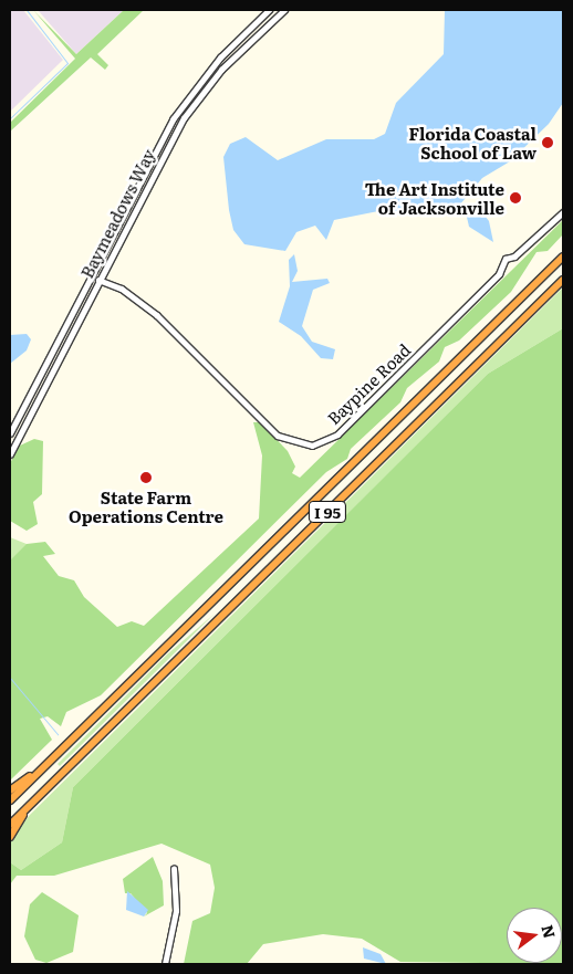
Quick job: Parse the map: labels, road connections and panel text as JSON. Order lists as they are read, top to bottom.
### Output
{
  "streets": {
    "highway": ["I 95"],
    "street": ["Baymeadows Way", "Baypine Road"]
  },
  "crossings": [
    ["Baymeadows Way", "Baypine Road"]
  ],
  "places": ["Florida Coastal School of Law", "The Art Institute of Jacksonville", "State Farm Operations Centre"],
  "north": "right"
}
